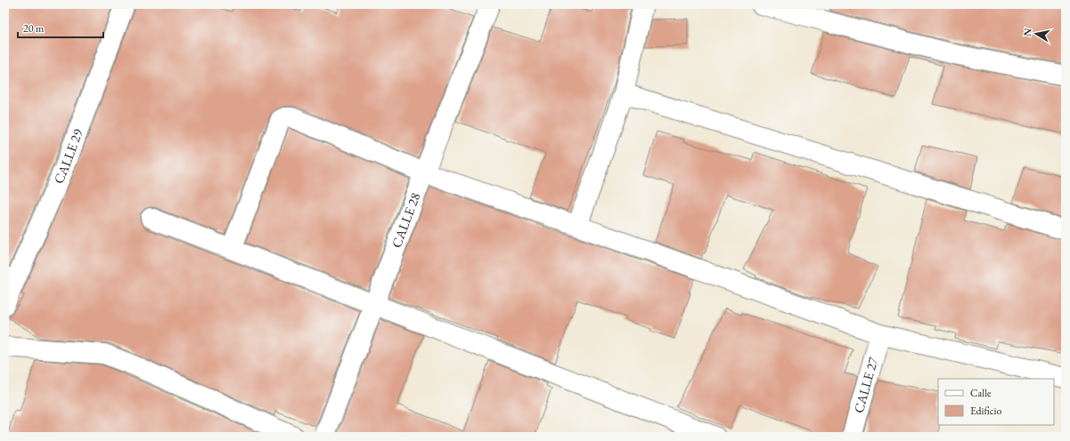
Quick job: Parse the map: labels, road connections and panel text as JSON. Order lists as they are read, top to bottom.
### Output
{
  "streets": {
    "street": ["CALLE 29", "CALLE 28", "CALLE 27"]
  },
  "legend": ["Calle", "Edificio"],
  "scale_bar": "20 m",
  "north": "left"
}
